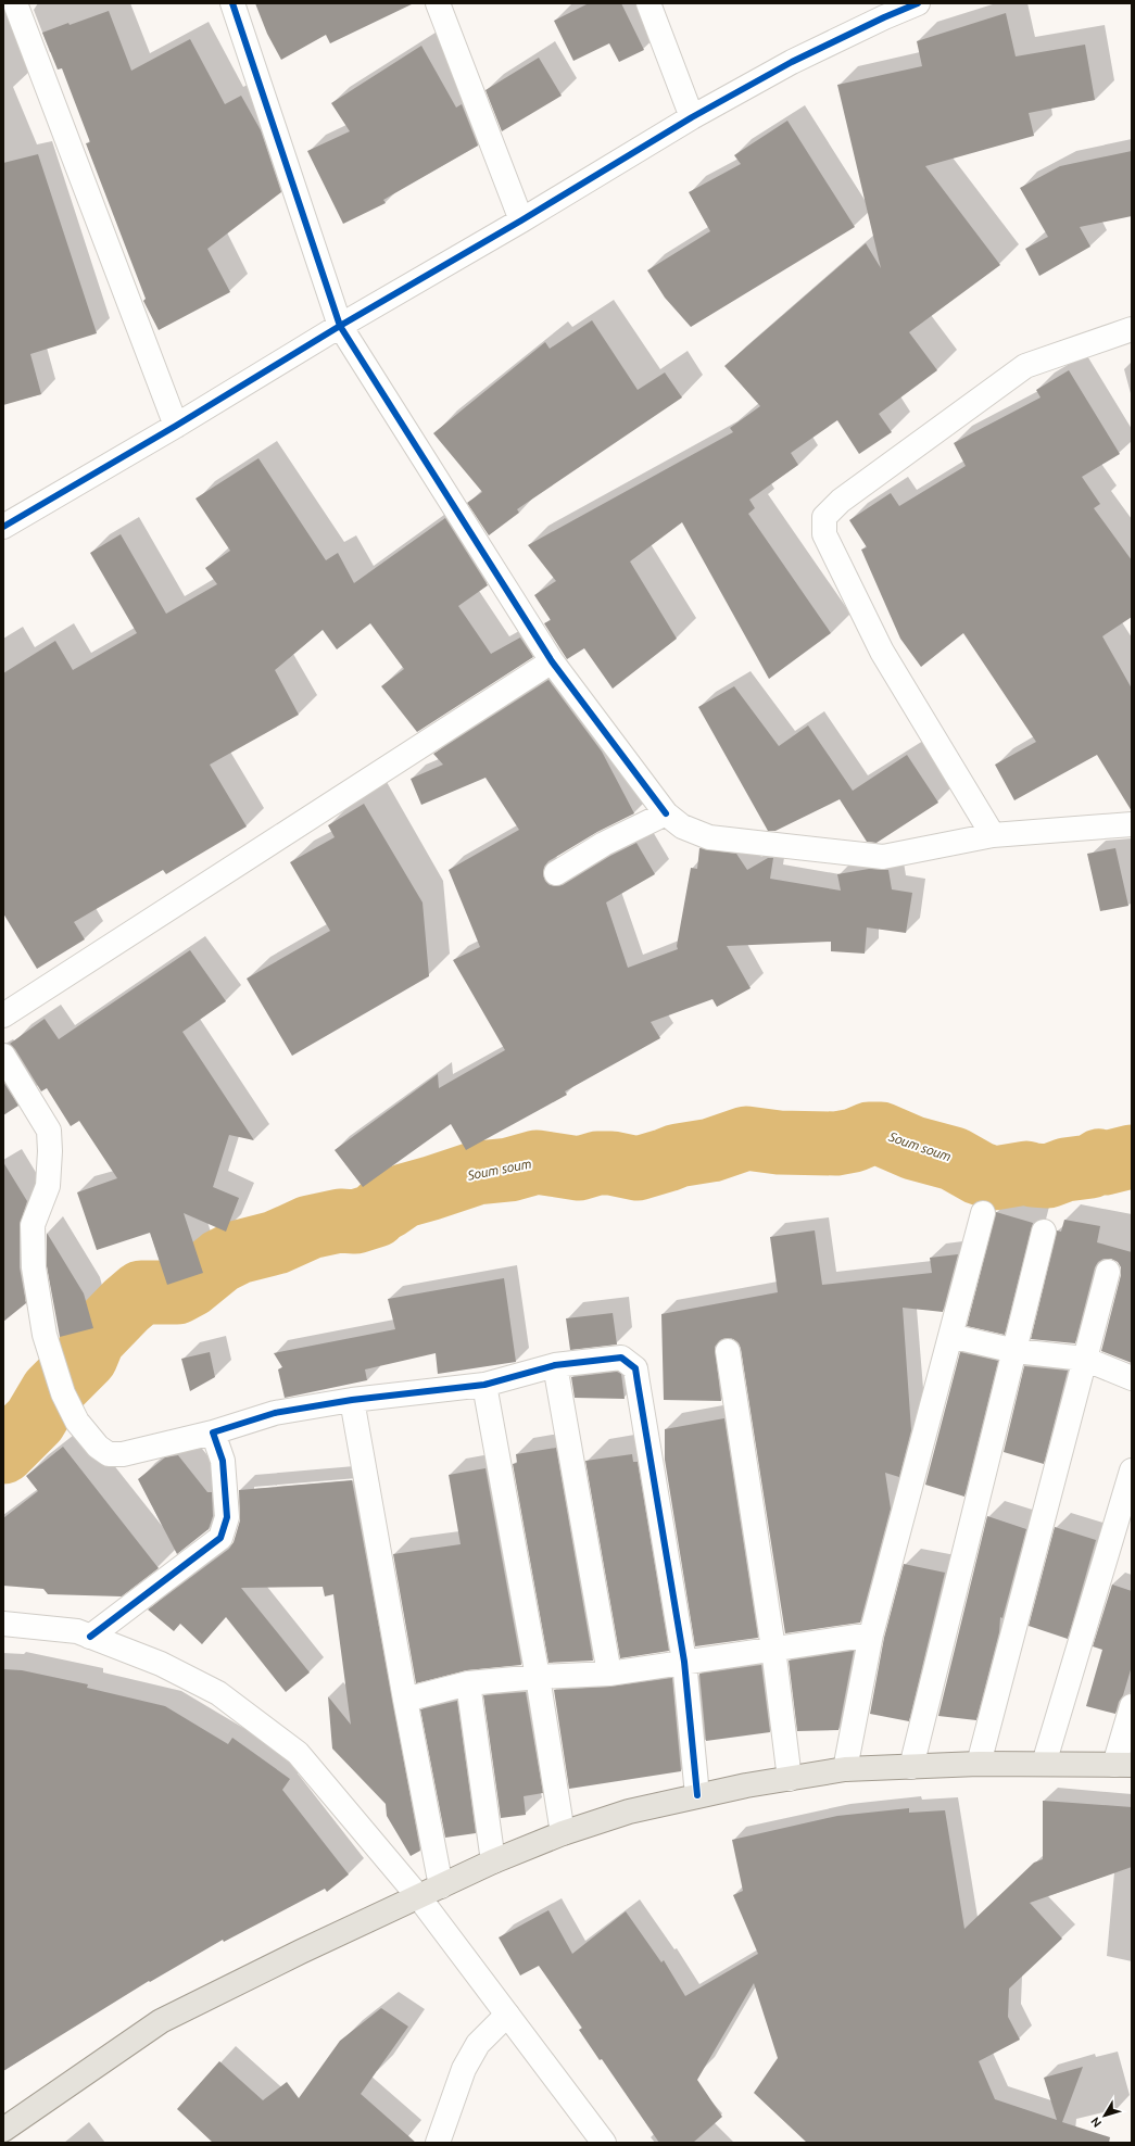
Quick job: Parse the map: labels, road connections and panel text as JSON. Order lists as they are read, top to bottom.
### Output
{
  "water": ["Soum soum"],
  "north": "bottom left"
}
